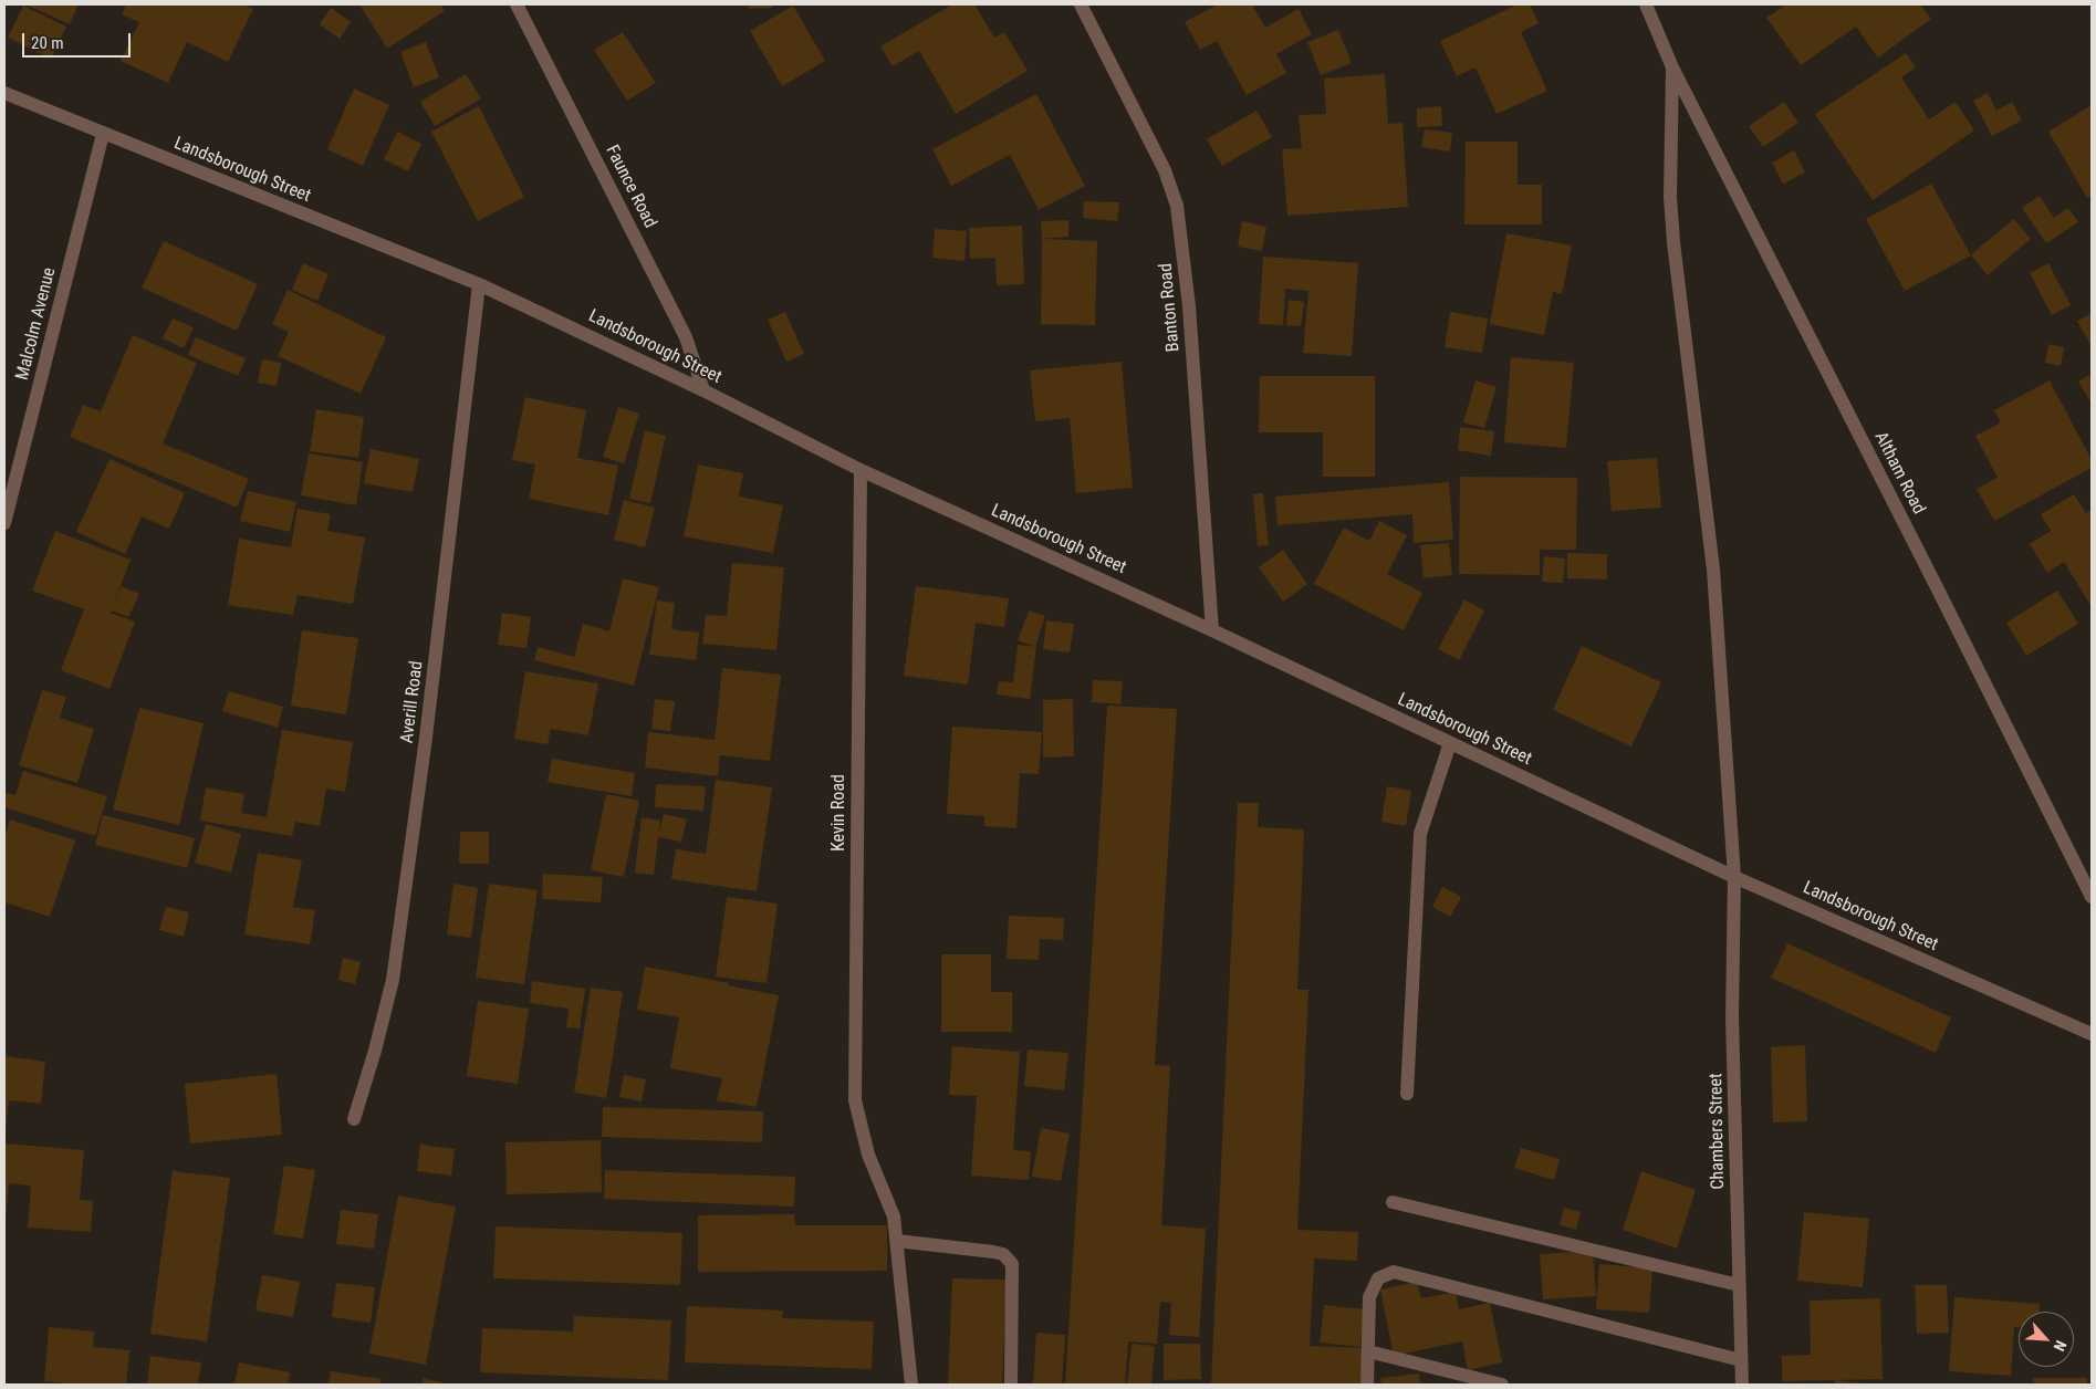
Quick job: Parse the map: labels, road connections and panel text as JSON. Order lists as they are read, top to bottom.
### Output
{
  "streets": {
    "street": [
      "Landsborough Street",
      "Faunce Road",
      "Banton Road",
      "Malcolm Avenue",
      "Altham Road",
      "Averill Road",
      "Kevin Road",
      "Chambers Street"
    ]
  },
  "crossings": [
    ["Landsborough Street", "Faunce Road"],
    ["Landsborough Street", "Banton Road"],
    ["Landsborough Street", "Malcolm Avenue"],
    ["Landsborough Street", "Altham Road"],
    ["Landsborough Street", "Averill Road"],
    ["Landsborough Street", "Kevin Road"],
    ["Landsborough Street", "Chambers Street"],
    ["Altham Road", "Chambers Street"]
  ],
  "scale_bar": "20 m",
  "north": "bottom right"
}
